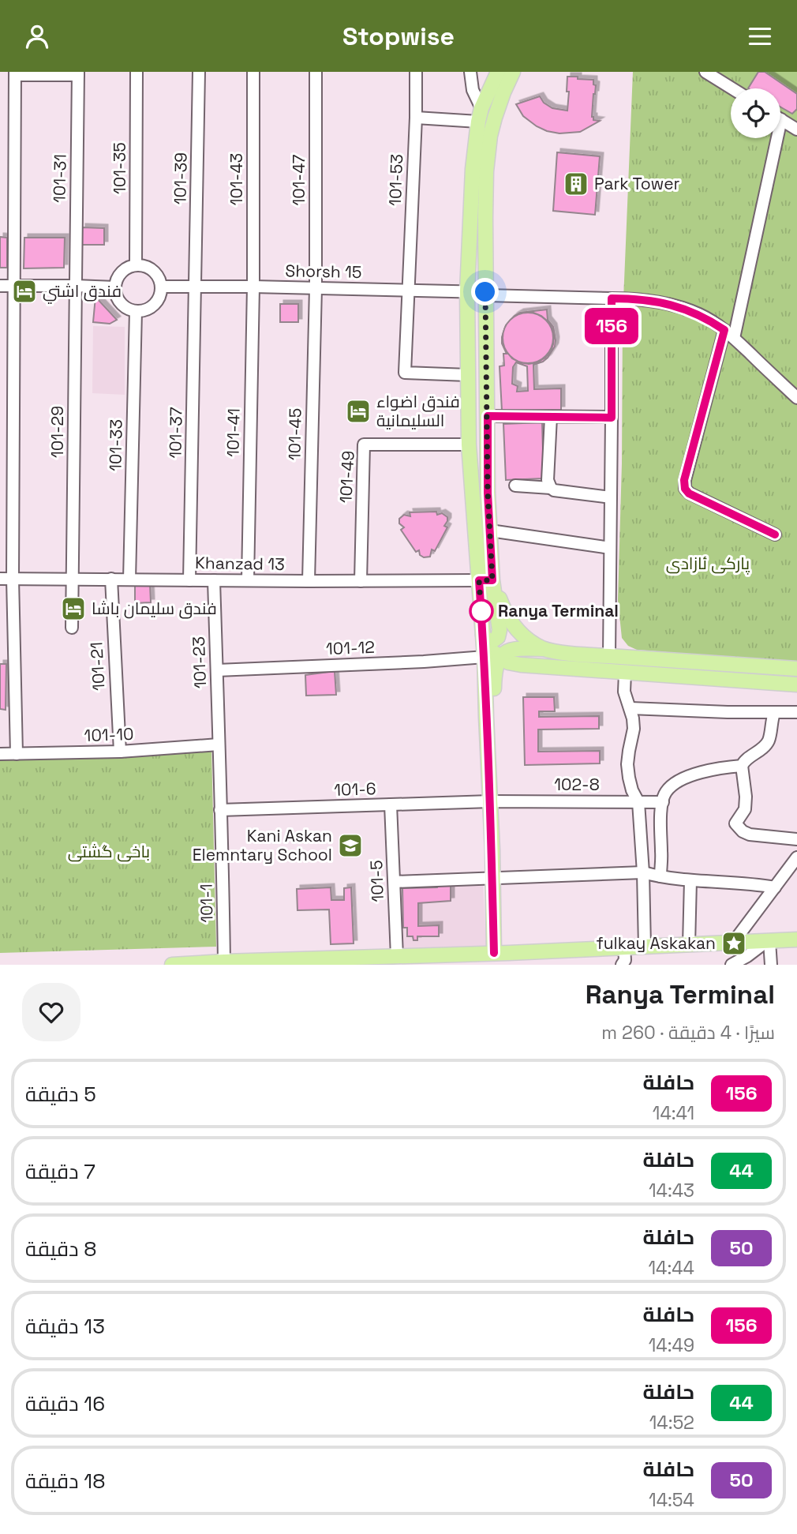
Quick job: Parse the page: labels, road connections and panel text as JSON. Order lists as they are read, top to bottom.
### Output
{
  "streets": {
    "street": [
      "101-35",
      "101-31",
      "101-39",
      "101-43",
      "101-47",
      "101-53",
      "Shorsh 15",
      "101-29",
      "101-37",
      "101-41",
      "101-45",
      "101-33",
      "101-49",
      "Khanzad 13",
      "101-12",
      "101-23",
      "101-21",
      "101-10",
      "102-8",
      "101-6",
      "101-5",
      "101-1"
    ]
  },
  "crossings": [
    ["101-35", "Shorsh 15"],
    ["101-35", "101-33"],
    ["101-31", "101-29"],
    ["101-39", "Shorsh 15"],
    ["101-39", "101-37"],
    ["101-43", "Shorsh 15"],
    ["101-43", "101-41"],
    ["101-47", "Shorsh 15"],
    ["101-47", "101-45"],
    ["101-53", "Shorsh 15"],
    ["Shorsh 15", "101-37"],
    ["Shorsh 15", "101-41"],
    ["Shorsh 15", "101-45"],
    ["Shorsh 15", "101-33"],
    ["101-29", "Khanzad 13"],
    ["101-37", "Khanzad 13"],
    ["101-41", "Khanzad 13"],
    ["101-45", "Khanzad 13"],
    ["101-33", "Khanzad 13"],
    ["101-49", "Khanzad 13"],
    ["Khanzad 13", "101-23"],
    ["Khanzad 13", "101-21"],
    ["101-12", "101-23"],
    ["101-23", "101-10"],
    ["101-23", "101-1"],
    ["101-21", "101-10"],
    ["101-10", "101-1"],
    ["102-8", "101-6"],
    ["101-6", "101-5"],
    ["101-6", "101-1"]
  ],
  "parks": ["پارکی ئازادی", "باخی گشتی"],
  "places": {
    "building": ["Park Tower"],
    "hotel": ["فندق اشتي", "فندق اضواء السليمانية", "فندق سليمان باشا"],
    "other": ["Ranya Terminal"],
    "school or university": ["Kani Askan Elemntary School"],
    "place": ["fulkay Askakan"]
  },
  "lines": ["bus line 156"],
  "page": {
    "header": "Stopwise",
    "on_map": "156",
    "heading": ["Ranya Terminal", "سيرًا · 4 دقيقة · 260 m"],
    "list": [
      {
        "mark": "156",
        "name": "حافلة",
        "note": "14:41",
        "value": "5 دقيقة"
      },
      {
        "mark": "44",
        "name": "حافلة",
        "note": "14:43",
        "value": "7 دقيقة"
      },
      {
        "mark": "50",
        "name": "حافلة",
        "note": "14:44",
        "value": "8 دقيقة"
      },
      {
        "mark": "156",
        "name": "حافلة",
        "note": "14:49",
        "value": "13 دقيقة"
      },
      {
        "mark": "44",
        "name": "حافلة",
        "note": "14:52",
        "value": "16 دقيقة"
      },
      {
        "mark": "50",
        "name": "حافلة",
        "note": "14:54",
        "value": "18 دقيقة"
      }
    ]
  }
}
